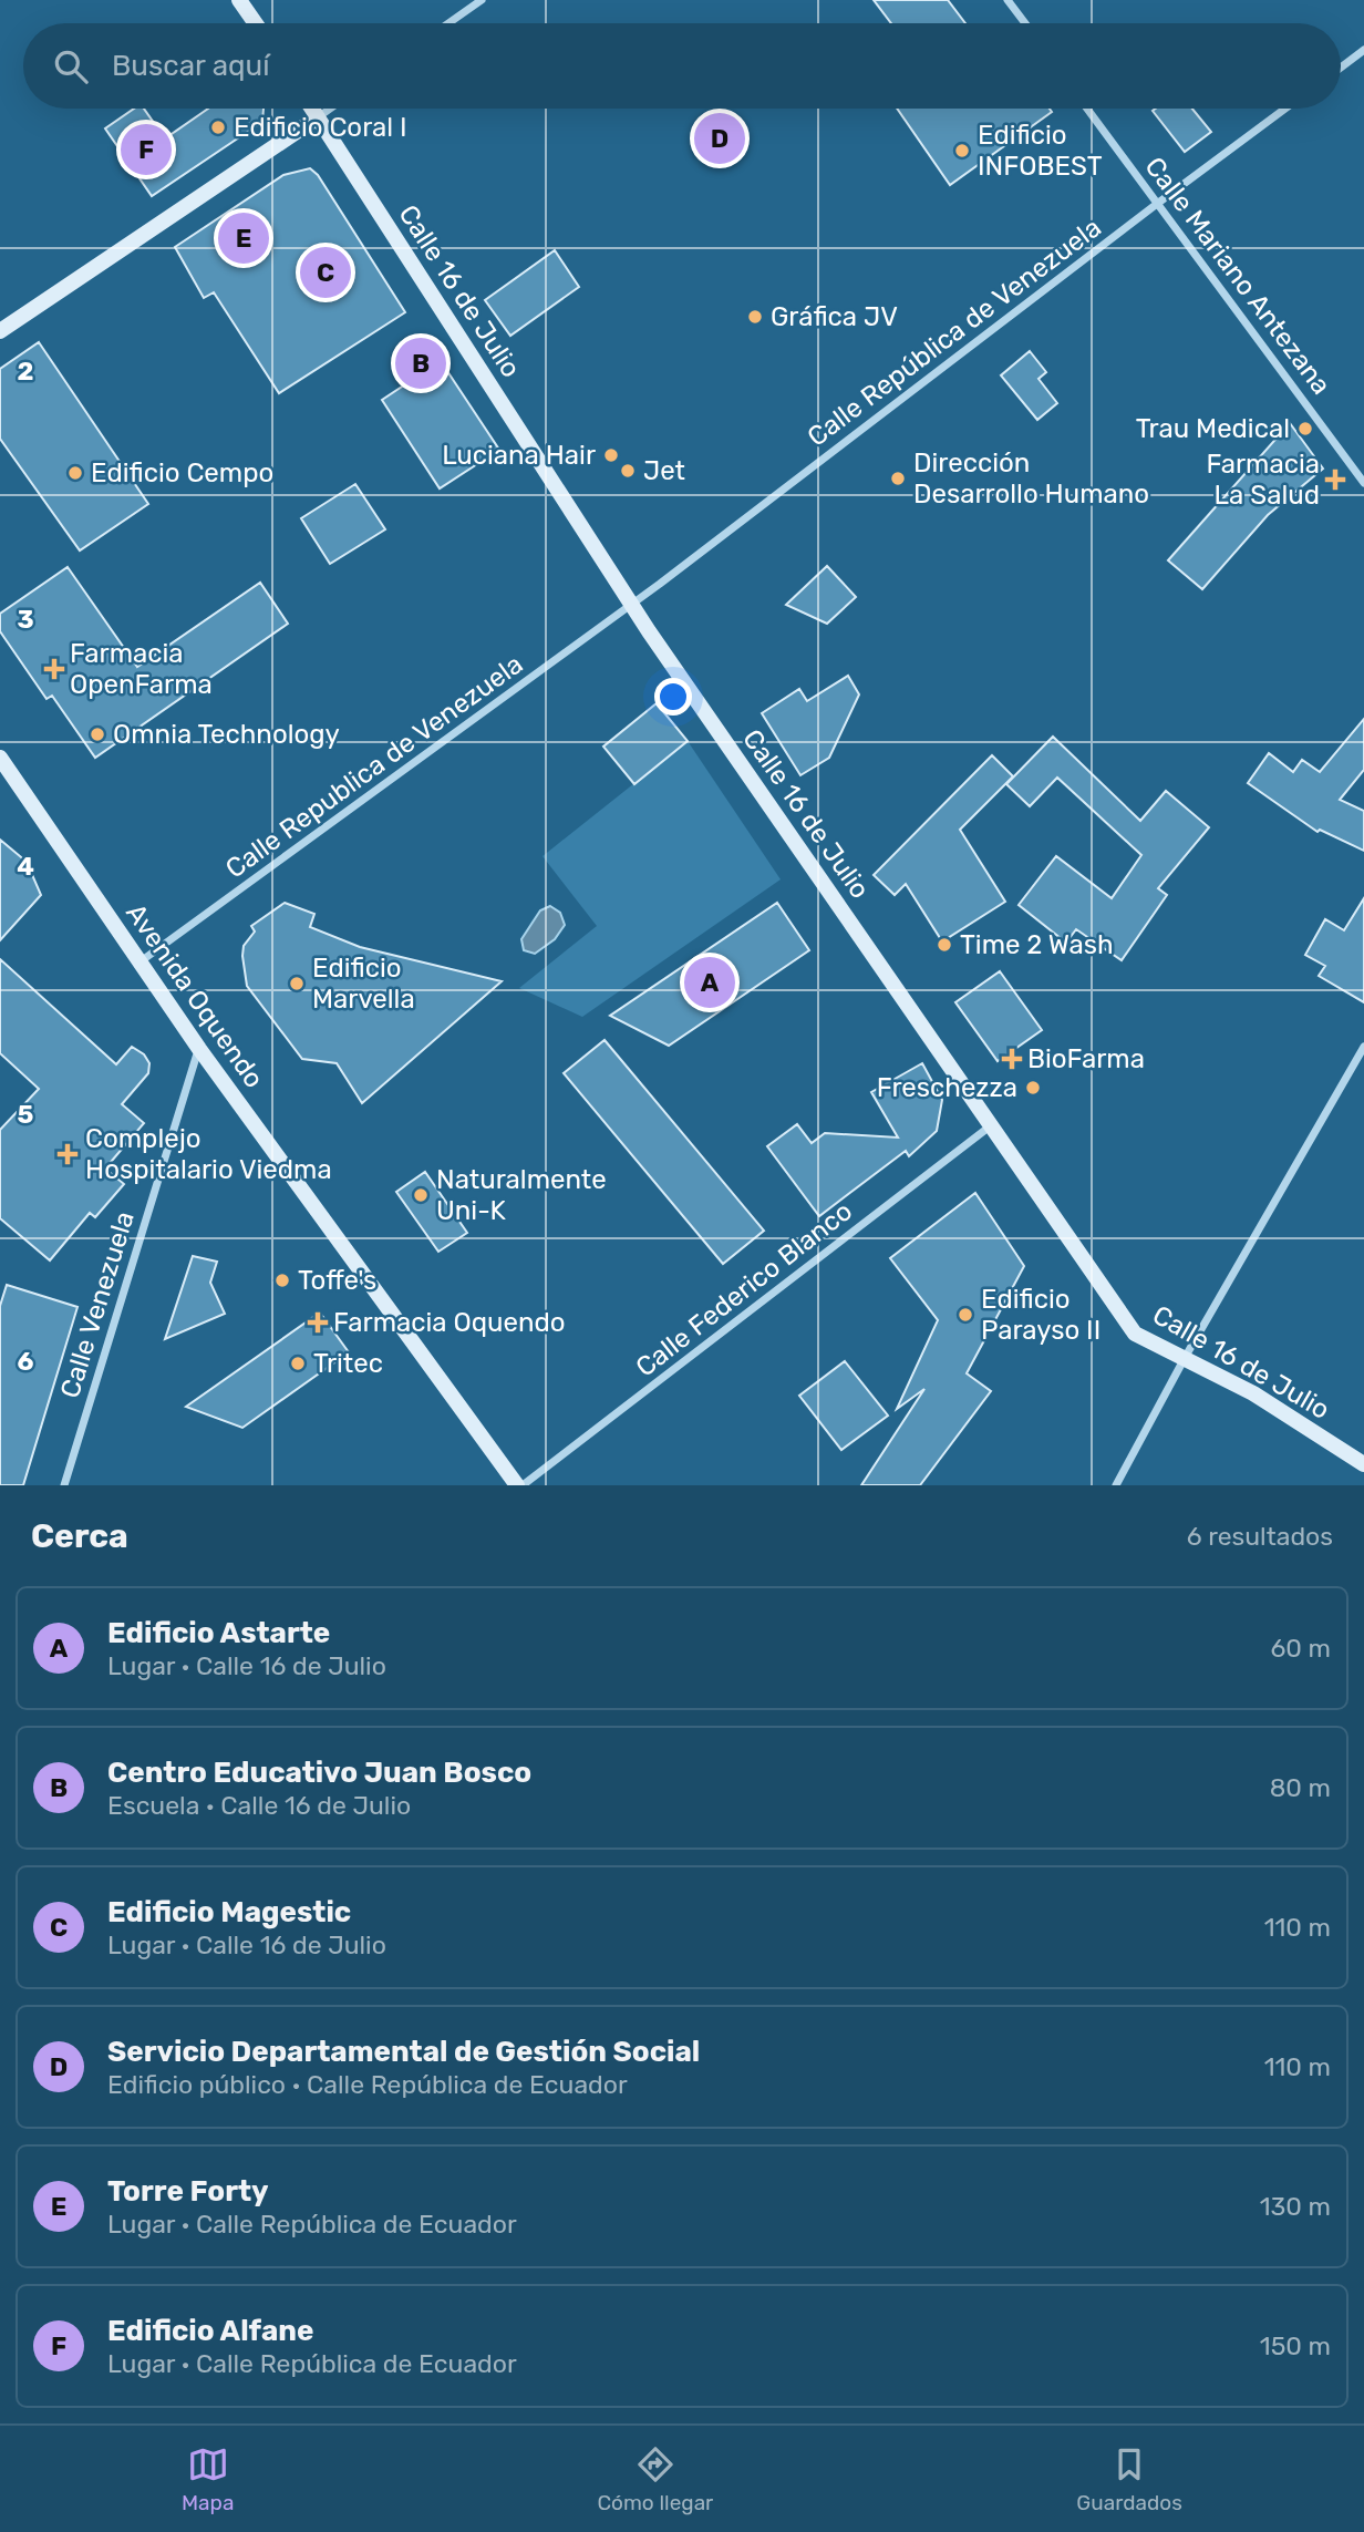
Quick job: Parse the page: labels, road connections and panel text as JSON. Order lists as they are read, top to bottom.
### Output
{
  "streets": {
    "main road": ["Calle 16 de Julio", "Avenida Oquendo"],
    "street": [
      "Calle Mariano Antezana",
      "Calle República de Venezuela",
      "Calle Republica de Venezuela",
      "Calle Federico Blanco",
      "Calle Venezuela"
    ]
  },
  "crossings": [
    ["Calle Mariano Antezana", "Calle República de Venezuela"],
    ["Calle 16 de Julio", "Calle República de Venezuela"],
    ["Calle 16 de Julio", "Calle Republica de Venezuela"],
    ["Calle 16 de Julio", "Calle Federico Blanco"],
    ["Calle República de Venezuela", "Calle Republica de Venezuela"],
    ["Calle Republica de Venezuela", "Avenida Oquendo"],
    ["Avenida Oquendo", "Calle Venezuela"]
  ],
  "places": {
    "other": [
      "Edificio Coral I",
      "Edificio INFOBEST",
      "Gráfica JV",
      "Trau Medical",
      "Luciana Hair",
      "Jet",
      "Edificio Cempo",
      "Dirección Desarrollo Humano",
      "Omnia Technology",
      "Time 2 Wash",
      "Edificio Marvella",
      "Freschezza",
      "Naturalmente Uni-K",
      "Toffe's",
      "Edificio Parayso II",
      "Tritec"
    ],
    "health": [
      "Farmacia La Salud",
      "Farmacia OpenFarma",
      "BioFarma",
      "Complejo Hospitalario Viedma",
      "Farmacia Oquendo"
    ]
  },
  "page": {
    "search": "Buscar aquí",
    "pins": [
      "D",
      "F",
      "E",
      "C",
      "B",
      "A"
    ],
    "heading": ["Cerca", "6 resultados"],
    "list": [
      {
        "mark": "A",
        "name": "Edificio Astarte",
        "note": "Lugar · Calle 16 de Julio",
        "value": "60 m"
      },
      {
        "mark": "B",
        "name": "Centro Educativo Juan Bosco",
        "note": "Escuela · Calle 16 de Julio",
        "value": "80 m"
      },
      {
        "mark": "C",
        "name": "Edificio Magestic",
        "note": "Lugar · Calle 16 de Julio",
        "value": "110 m"
      },
      {
        "mark": "D",
        "name": "Servicio Departamental de Gestión Social",
        "note": "Edificio público · Calle República de Ecuador",
        "value": "110 m"
      },
      {
        "mark": "E",
        "name": "Torre Forty",
        "note": "Lugar · Calle República de Ecuador",
        "value": "130 m"
      },
      {
        "mark": "F",
        "name": "Edificio Alfane",
        "note": "Lugar · Calle República de Ecuador",
        "value": "150 m"
      }
    ],
    "nav": ["Mapa", "Cómo llegar", "Guardados"]
  },
  "grid": {
    "rows": [
      "2",
      "3",
      "4",
      "5",
      "6"
    ]
  }
}
